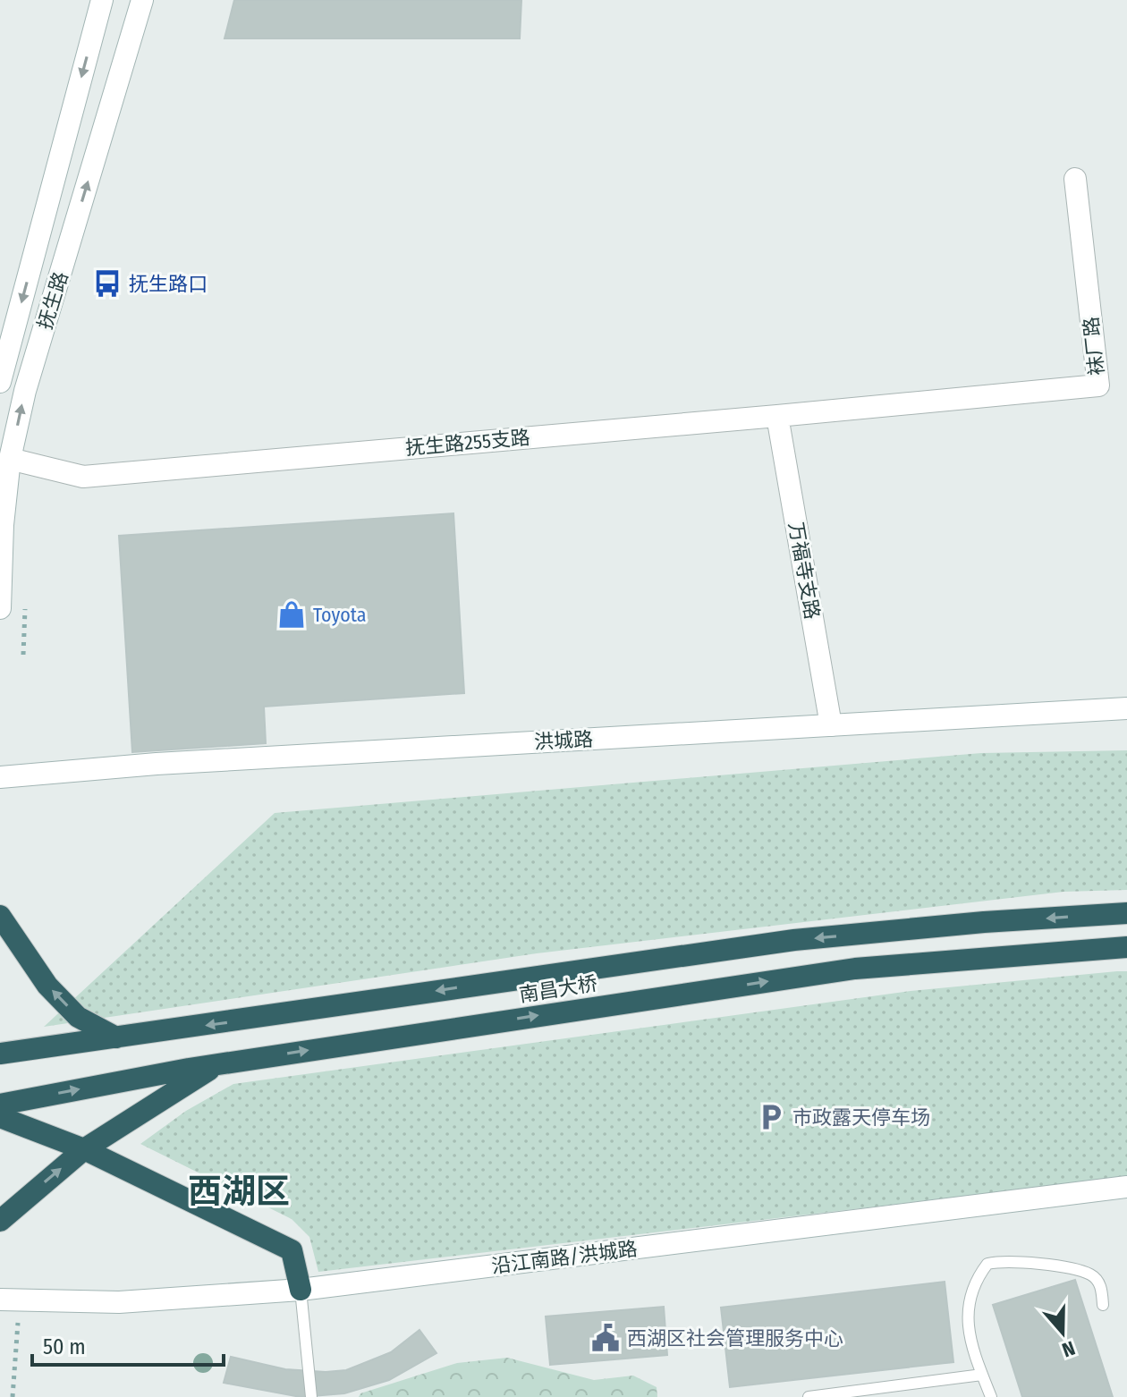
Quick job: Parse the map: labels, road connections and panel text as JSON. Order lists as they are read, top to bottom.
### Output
{
  "streets": {
    "highway": ["南昌大桥"],
    "street": [
      "抚生路",
      "袜厂路",
      "抚生路255支路",
      "万福寺支路",
      "洪城路",
      "沿江南路/洪城路"
    ]
  },
  "crossings": [
    ["抚生路", "抚生路255支路"],
    ["袜厂路", "抚生路255支路"],
    ["抚生路255支路", "万福寺支路"],
    ["万福寺支路", "洪城路"]
  ],
  "districts": ["西湖区"],
  "places": {
    "bus stop": ["抚生路口"],
    "shop": ["Toyota"],
    "parking": ["市政露天停车场"],
    "public building": ["西湖区社会管理服务中心"]
  },
  "scale_bar": "50 m",
  "north": "bottom"
}
